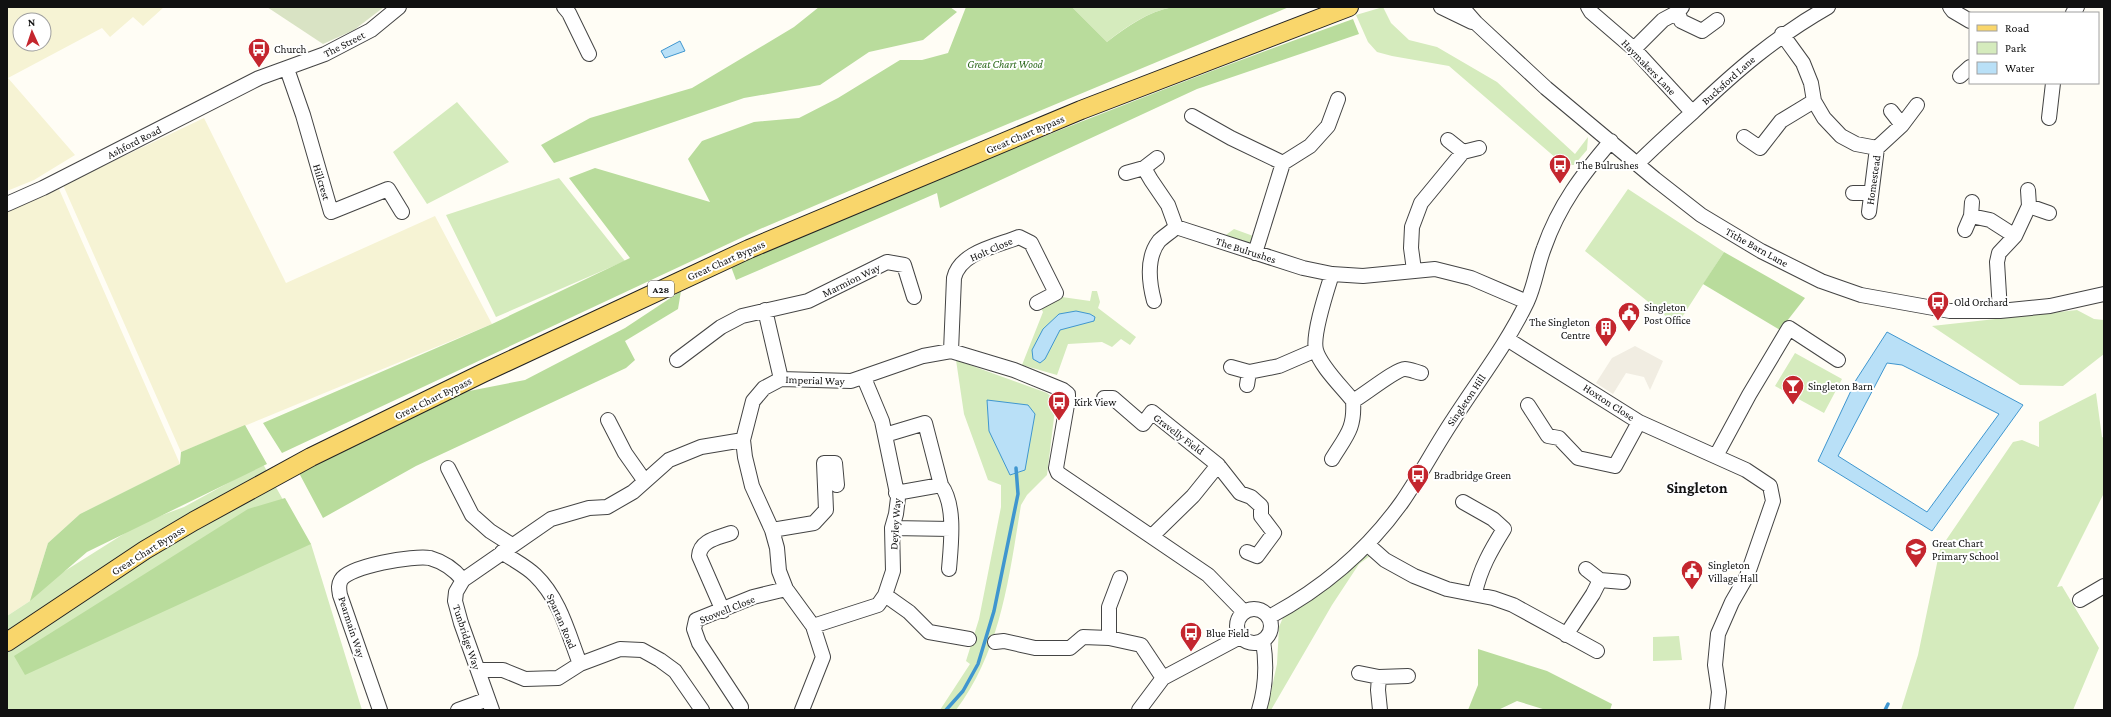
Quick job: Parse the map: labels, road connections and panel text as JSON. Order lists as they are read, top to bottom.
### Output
{
  "streets": {
    "main road": ["Great Chart Bypass", "A28"],
    "street": [
      "The Street",
      "Haymakers Lane",
      "Bucksford Lane",
      "Ashford Road",
      "Homestead",
      "Hillcrest",
      "Tithe Barn Lane",
      "Holt Close",
      "The Bulrushes",
      "Marmion Way",
      "Imperial Way",
      "Singleton Hill",
      "Hoxton Close",
      "Gravelly Field",
      "Deyley Way",
      "Stowell Close",
      "Spartan Road",
      "Pearmain Way",
      "Tunbridge Way"
    ]
  },
  "crossings": [
    ["The Street", "Ashford Road"],
    ["The Street", "Hillcrest"],
    ["Haymakers Lane", "Bucksford Lane"],
    ["Bucksford Lane", "Homestead"],
    ["Bucksford Lane", "Tithe Barn Lane"],
    ["Tithe Barn Lane", "Singleton Hill"],
    ["Holt Close", "Imperial Way"],
    ["The Bulrushes", "Singleton Hill"],
    ["Imperial Way", "Deyley Way"],
    ["Imperial Way", "Stowell Close"],
    ["Singleton Hill", "Hoxton Close"],
    ["Pearmain Way", "Tunbridge Way"]
  ],
  "districts": ["Singleton"],
  "parks": ["Great Chart Wood"],
  "places": {
    "bus stop": [
      "Church",
      "The Bulrushes",
      "Old Orchard",
      "Kirk View",
      "Bradbridge Green",
      "Blue Field"
    ],
    "public building": ["Singleton Post Office", "Singleton Village Hall"],
    "building": ["The Singleton Centre"],
    "bar": ["Singleton Barn"],
    "school or university": ["Great Chart Primary School"]
  },
  "legend": ["Road", "Park", "Water"],
  "north": "top"
}
